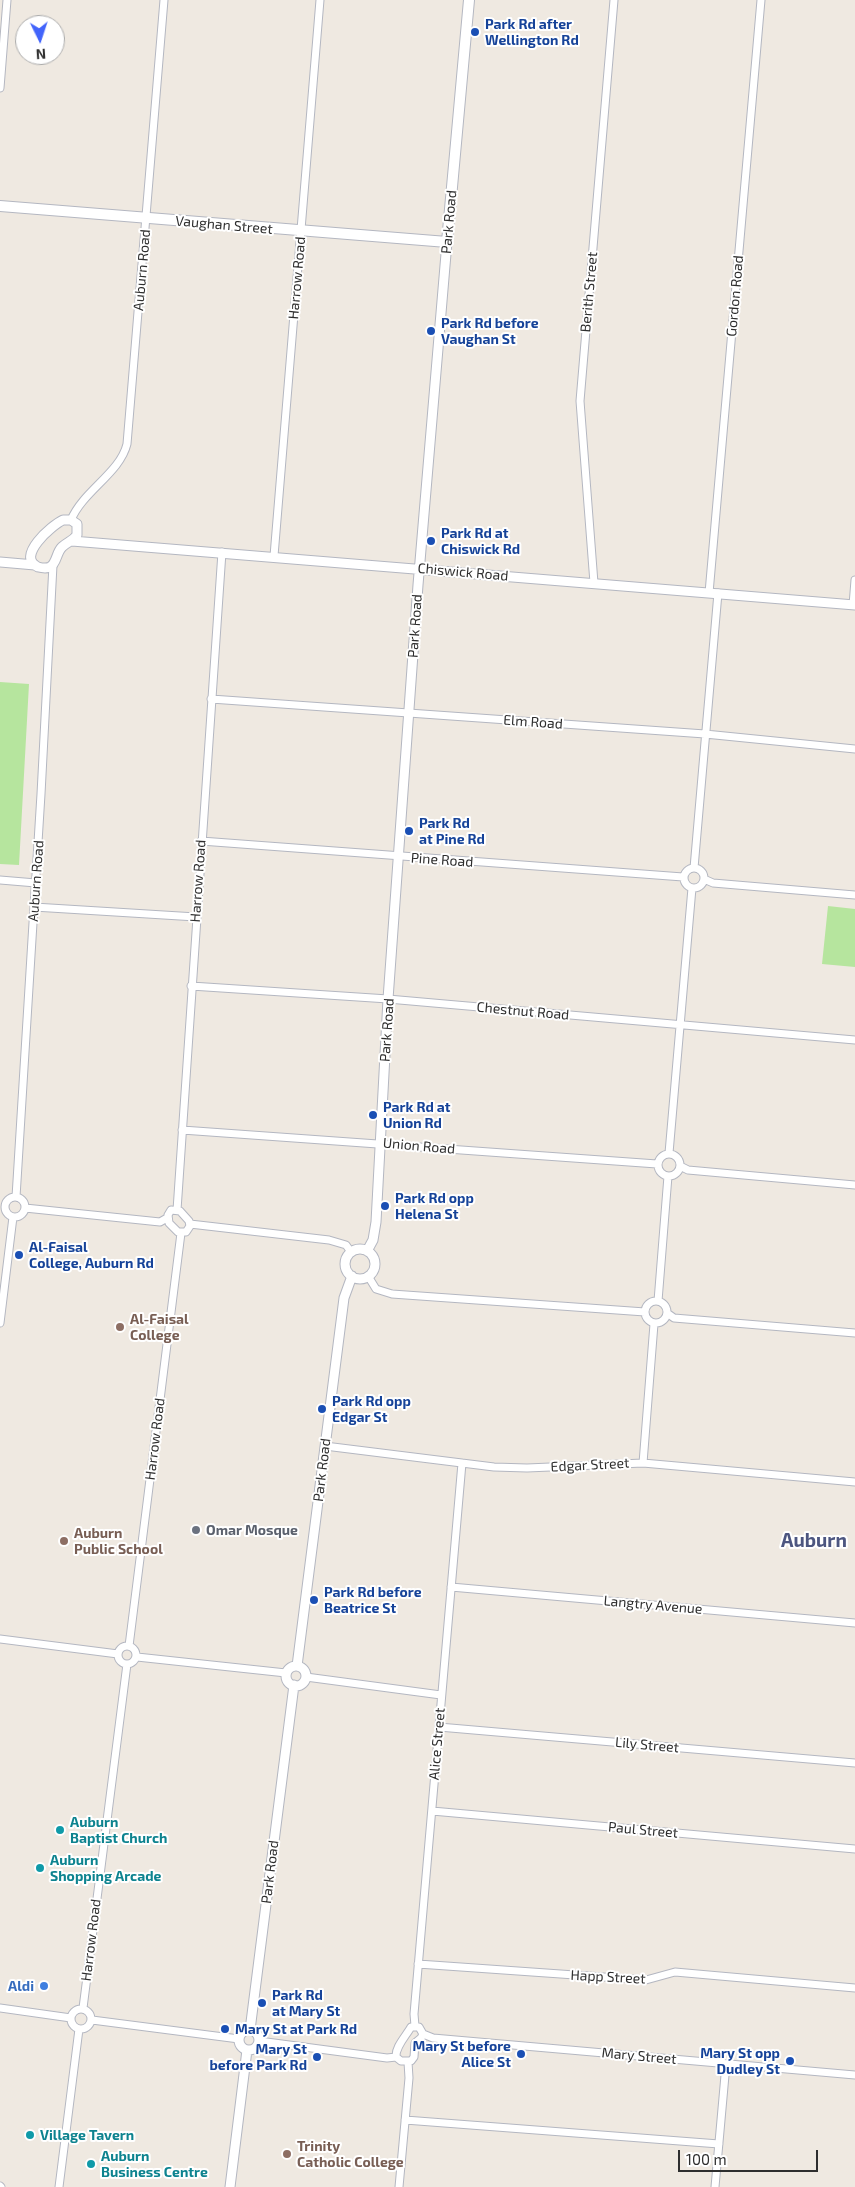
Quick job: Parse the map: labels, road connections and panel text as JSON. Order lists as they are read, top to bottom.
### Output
{
  "streets": {
    "main road": ["Park Road", "Vaughan Street"],
    "street": [
      "Auburn Road",
      "Harrow Road",
      "Berith Street",
      "Gordon Road",
      "Chiswick Road",
      "Elm Road",
      "Pine Road",
      "Chestnut Road",
      "Union Road",
      "Edgar Street",
      "Langtry Avenue",
      "Alice Street",
      "Lily Street",
      "Paul Street",
      "Happ Street",
      "Mary Street"
    ]
  },
  "crossings": [
    ["Park Road", "Vaughan Street"],
    ["Park Road", "Chiswick Road"],
    ["Park Road", "Elm Road"],
    ["Park Road", "Pine Road"],
    ["Park Road", "Chestnut Road"],
    ["Park Road", "Union Road"],
    ["Park Road", "Edgar Street"],
    ["Vaughan Street", "Auburn Road"],
    ["Vaughan Street", "Harrow Road"],
    ["Harrow Road", "Chiswick Road"],
    ["Harrow Road", "Elm Road"],
    ["Harrow Road", "Pine Road"],
    ["Harrow Road", "Chestnut Road"],
    ["Harrow Road", "Union Road"],
    ["Berith Street", "Chiswick Road"],
    ["Gordon Road", "Chiswick Road"],
    ["Gordon Road", "Elm Road"],
    ["Gordon Road", "Pine Road"],
    ["Edgar Street", "Alice Street"],
    ["Langtry Avenue", "Alice Street"],
    ["Alice Street", "Lily Street"],
    ["Alice Street", "Paul Street"],
    ["Alice Street", "Happ Street"]
  ],
  "districts": ["Auburn"],
  "places": [
    "Park Rd after Wellington Rd",
    "Park Rd before Vaughan St",
    "Park Rd at Chiswick Rd",
    "Park Rd at Pine Rd",
    "Park Rd at Union Rd",
    "Park Rd opp Helena St",
    "Al-Faisal College, Auburn Rd",
    "Al-Faisal College",
    "Park Rd opp Edgar St",
    "Omar Mosque",
    "Auburn Public School",
    "Park Rd before Beatrice St",
    "Auburn Baptist Church",
    "Auburn Shopping Arcade",
    "Aldi",
    "Park Rd at Mary St",
    "Mary St at Park Rd",
    "Mary St before Alice St",
    "Mary St before Park Rd",
    "Mary St opp Dudley St",
    "Village Tavern",
    "Trinity Catholic College",
    "Auburn Business Centre"
  ],
  "scale_bar": "100 m",
  "north": "bottom"
}
